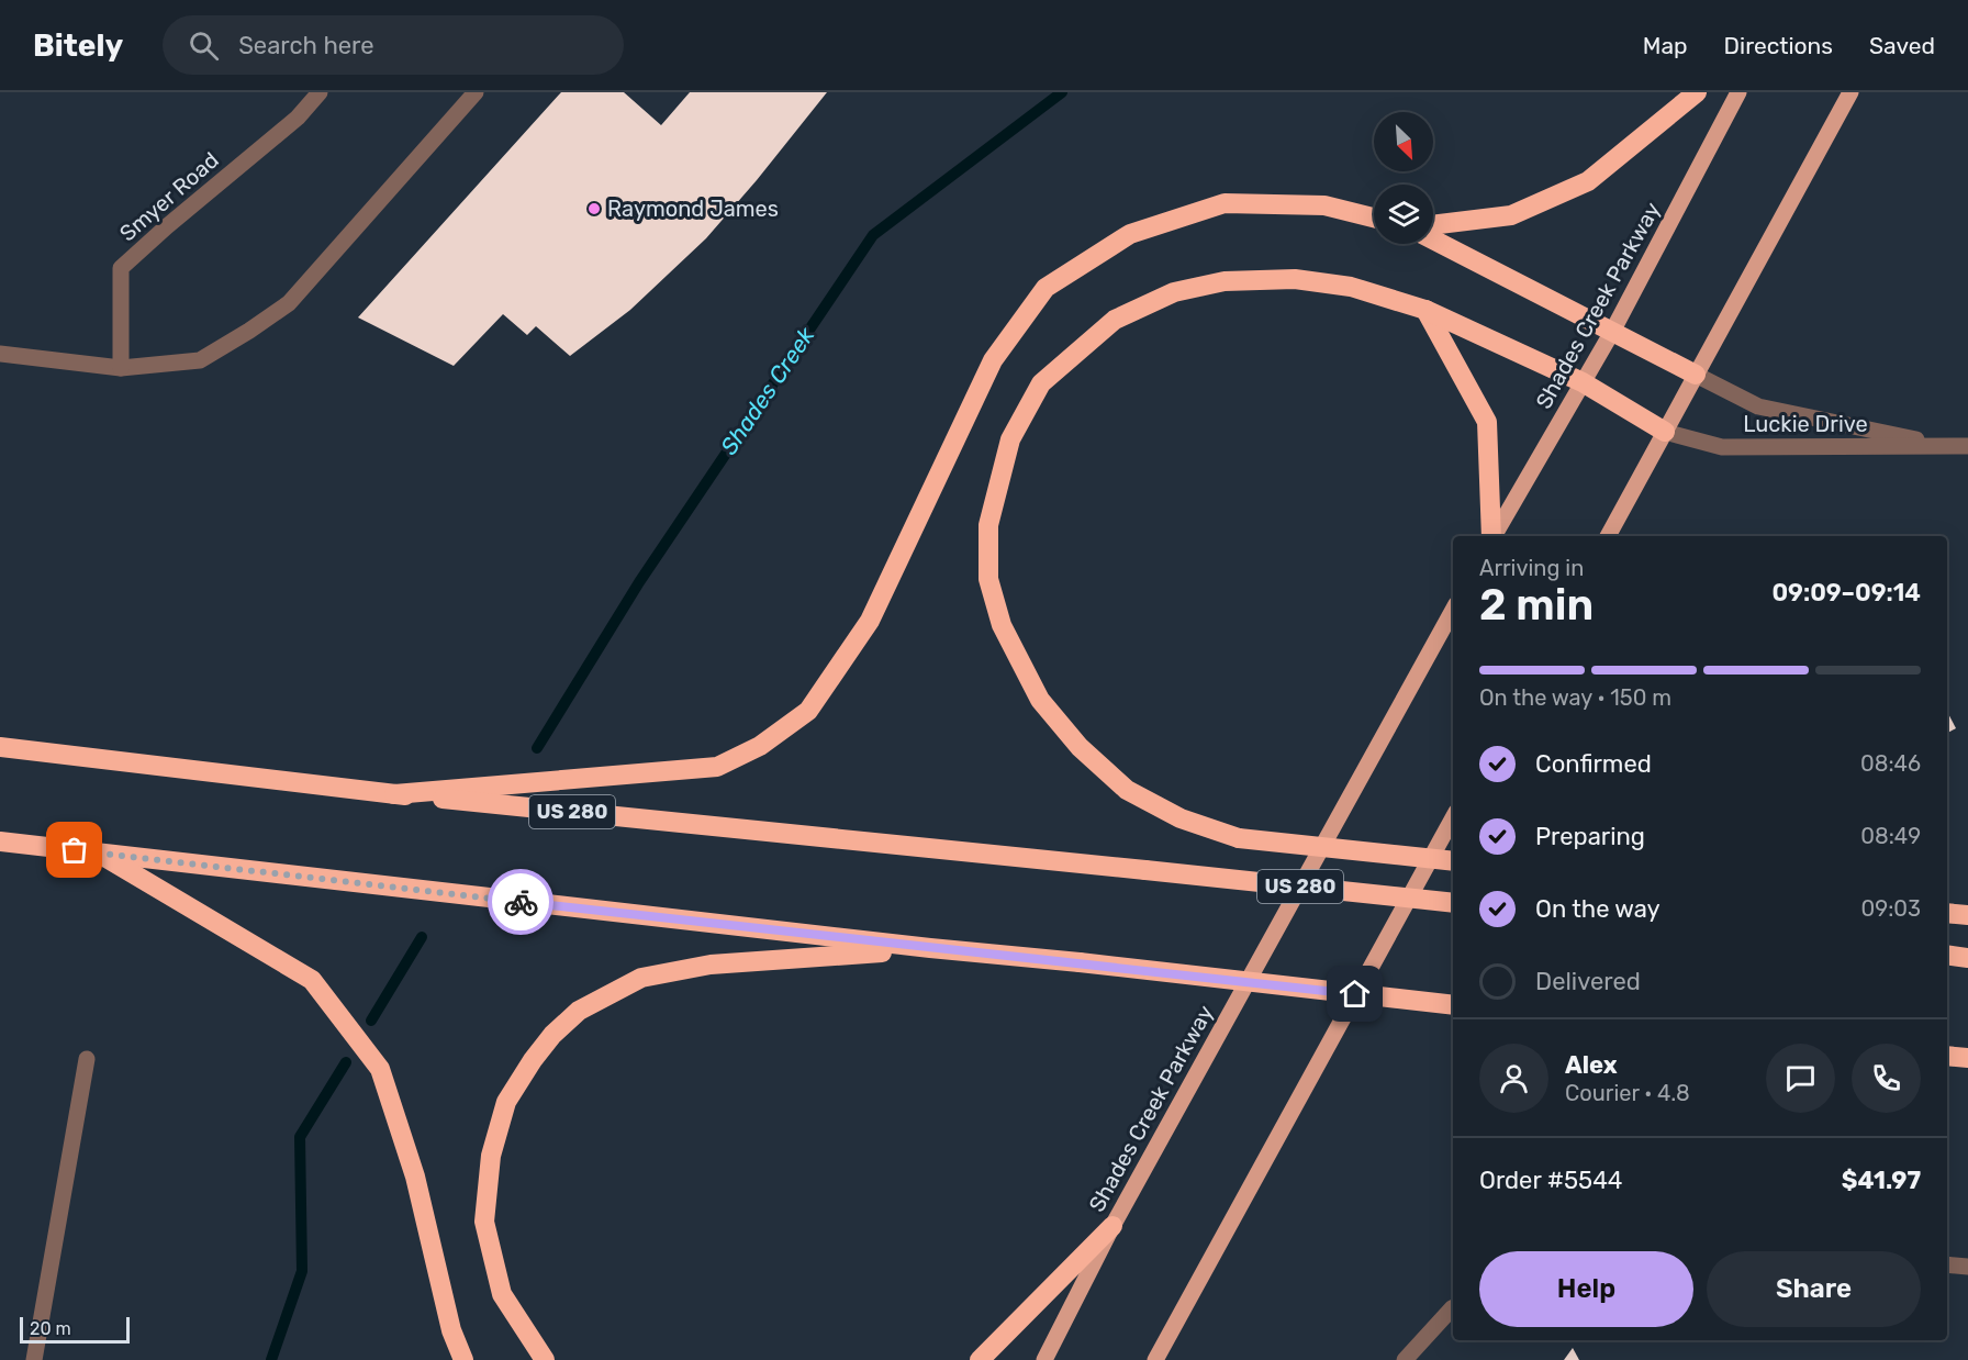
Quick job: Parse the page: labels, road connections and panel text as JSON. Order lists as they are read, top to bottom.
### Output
{
  "streets": {
    "highway": ["US 280"],
    "main road": ["Shades Creek Parkway"],
    "street": ["Smyer Road", "Luckie Drive"]
  },
  "water": ["Shades Creek"],
  "places": ["Raymond James"],
  "scale_bar": "20 m",
  "north": "bottom right",
  "page": {
    "header": "Bitely",
    "search": "Search here",
    "nav": ["Map", "Directions", "Saved"],
    "heading": ["2 min", "Arriving in", "09:09–09:14"],
    "panel": [
      "Alex",
      "Courier · 4.8",
      "Order #5544",
      "$41.97"
    ],
    "bar": "On the way · 150 m",
    "list": [
      ["Confirmed", "08:46"],
      ["Preparing", "08:49"],
      ["On the way", "09:03"],
      "Delivered"
    ],
    "buttons": ["Help", "Share"],
    "scale": "20 m"
  }
}
